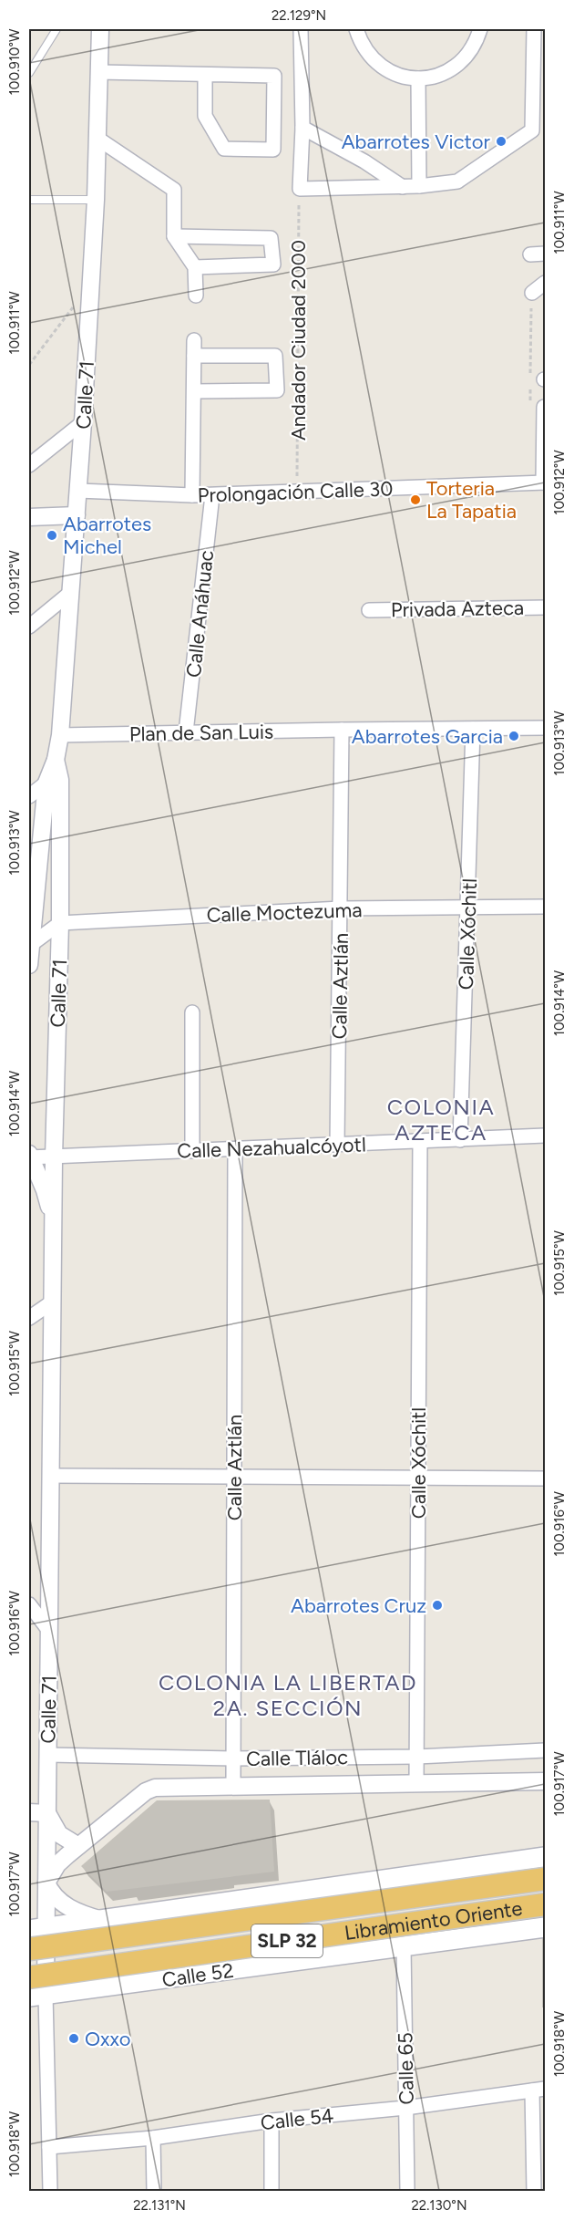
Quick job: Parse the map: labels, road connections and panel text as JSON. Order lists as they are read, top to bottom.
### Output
{
  "streets": {
    "highway": ["Libramiento Oriente", "SLP 32"],
    "main road": ["Calle 52"],
    "street": [
      "Calle 71",
      "Prolongación Calle 30",
      "Privada Azteca",
      "Calle Anáhuac",
      "Plan de San Luis",
      "Calle Moctezuma",
      "Calle Xóchitl",
      "Calle Aztlán",
      "Calle Nezahualcóyotl",
      "Calle Tláloc",
      "Calle 65",
      "Calle 54"
    ],
    "path": ["Andador Ciudad 2000"]
  },
  "crossings": [
    ["Andador Ciudad 2000", "Prolongación Calle 30"],
    ["Calle 71", "Prolongación Calle 30"],
    ["Calle 71", "Plan de San Luis"],
    ["Calle 71", "Calle Moctezuma"],
    ["Calle 71", "Calle Nezahualcóyotl"],
    ["Calle 71", "Calle Tláloc"],
    ["Calle 71", "Calle 52"],
    ["Calle 71", "Calle 54"],
    ["Prolongación Calle 30", "Calle Anáhuac"],
    ["Calle Anáhuac", "Plan de San Luis"],
    ["Plan de San Luis", "Calle Xóchitl"],
    ["Plan de San Luis", "Calle Aztlán"],
    ["Calle Moctezuma", "Calle Xóchitl"],
    ["Calle Moctezuma", "Calle Aztlán"],
    ["Calle Xóchitl", "Calle Nezahualcóyotl"],
    ["Calle Xóchitl", "Calle Tláloc"],
    ["Calle Aztlán", "Calle Nezahualcóyotl"],
    ["Calle Aztlán", "Calle Tláloc"],
    ["Calle 52", "Calle 65"],
    ["Calle 65", "Calle 54"]
  ],
  "districts": ["COLONIA AZTECA", "COLONIA LA LIBERTAD 2A. SECCIÓN"],
  "places": [
    "Abarrotes Victor",
    "Torteria La Tapatia",
    "Abarrotes Michel",
    "Abarrotes Garcia",
    "Abarrotes Cruz",
    "Oxxo"
  ],
  "coordinates": [
    "22.129°N",
    "100.910°W",
    "100.911°W",
    "100.912°W",
    "100.913°W",
    "100.914°W",
    "100.915°W",
    "100.916°W",
    "100.917°W",
    "100.918°W",
    "22.131°N",
    "22.130°N"
  ]
}
